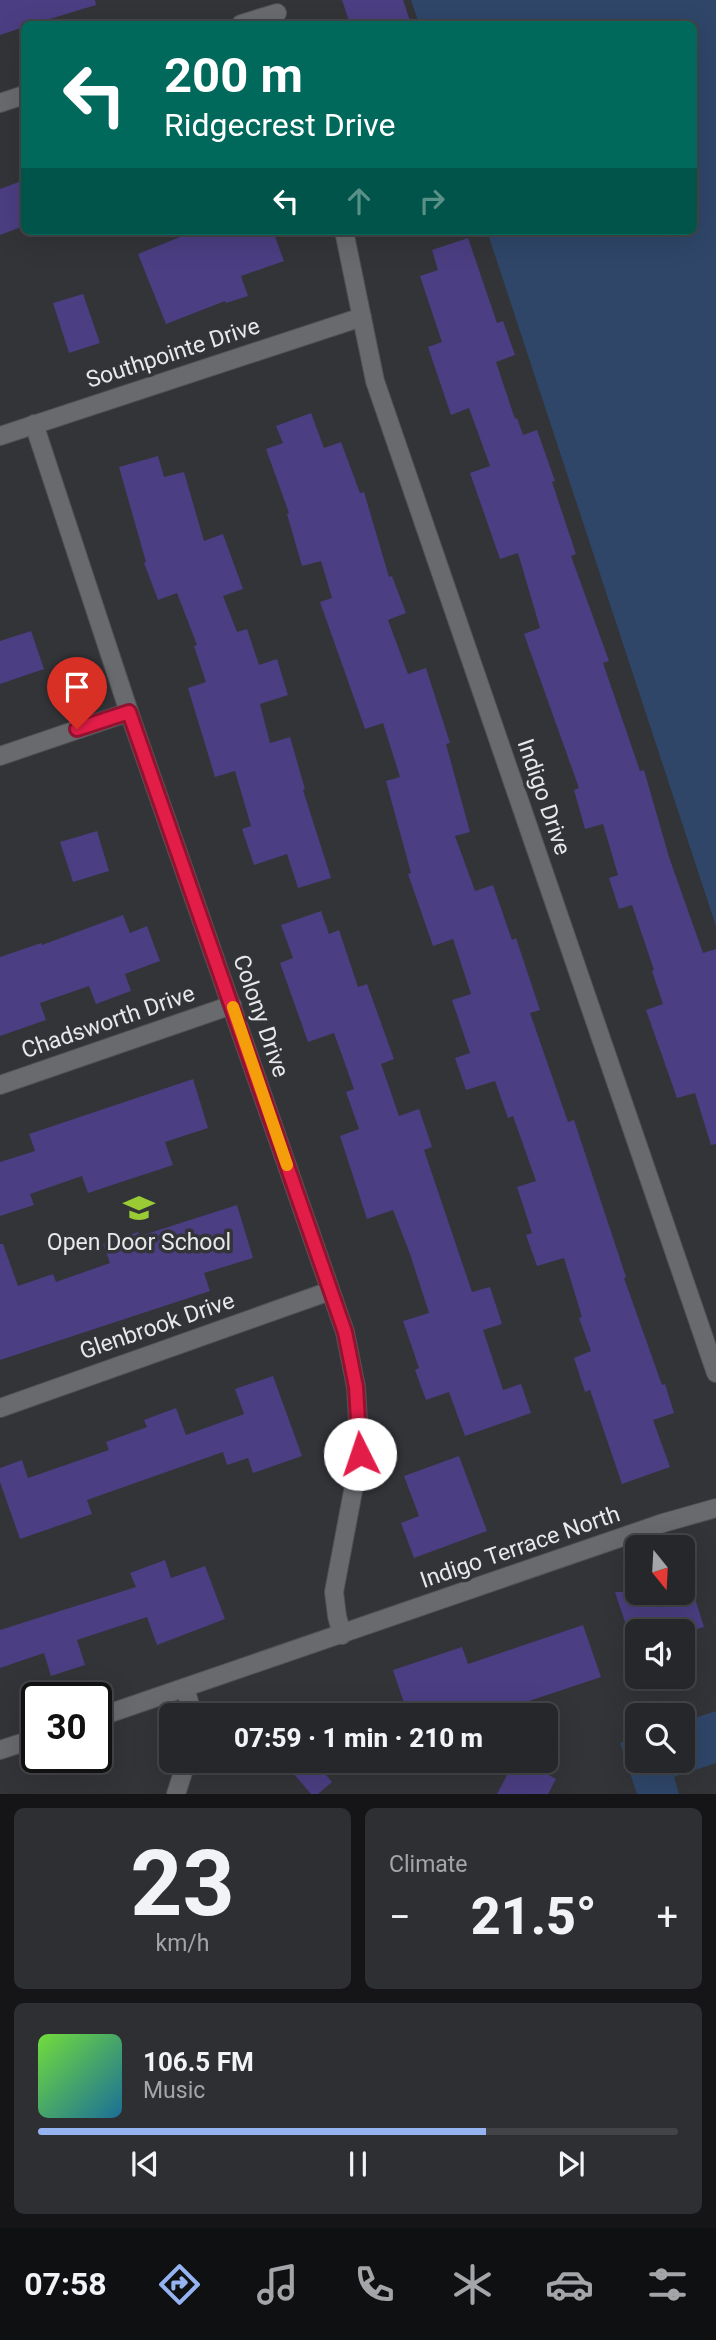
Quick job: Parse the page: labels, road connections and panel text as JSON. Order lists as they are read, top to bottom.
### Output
{
  "streets": {
    "street": [
      "Southpointe Drive",
      "Indigo Drive",
      "Colony Drive",
      "Chadsworth Drive",
      "Glenbrook Drive",
      "Indigo Terrace North"
    ]
  },
  "crossings": [
    ["Southpointe Drive", "Indigo Drive"],
    ["Southpointe Drive", "Colony Drive"],
    ["Colony Drive", "Chadsworth Drive"],
    ["Colony Drive", "Glenbrook Drive"],
    ["Colony Drive", "Indigo Terrace North"]
  ],
  "places": {
    "school or university": ["Open Door School"]
  },
  "north": "bottom",
  "page": {
    "turn": ["200 m", "Ridgecrest Drive"],
    "limit": "30",
    "trip": "07:59 · 1 min · 210 m",
    "tile": [
      ["23", "km/h"],
      "Climate"
    ],
    "heat": ["−", "21.5°", "+"],
    "song": ["106.5 FM", "Music"],
    "tabs": "07:58"
  }
}
